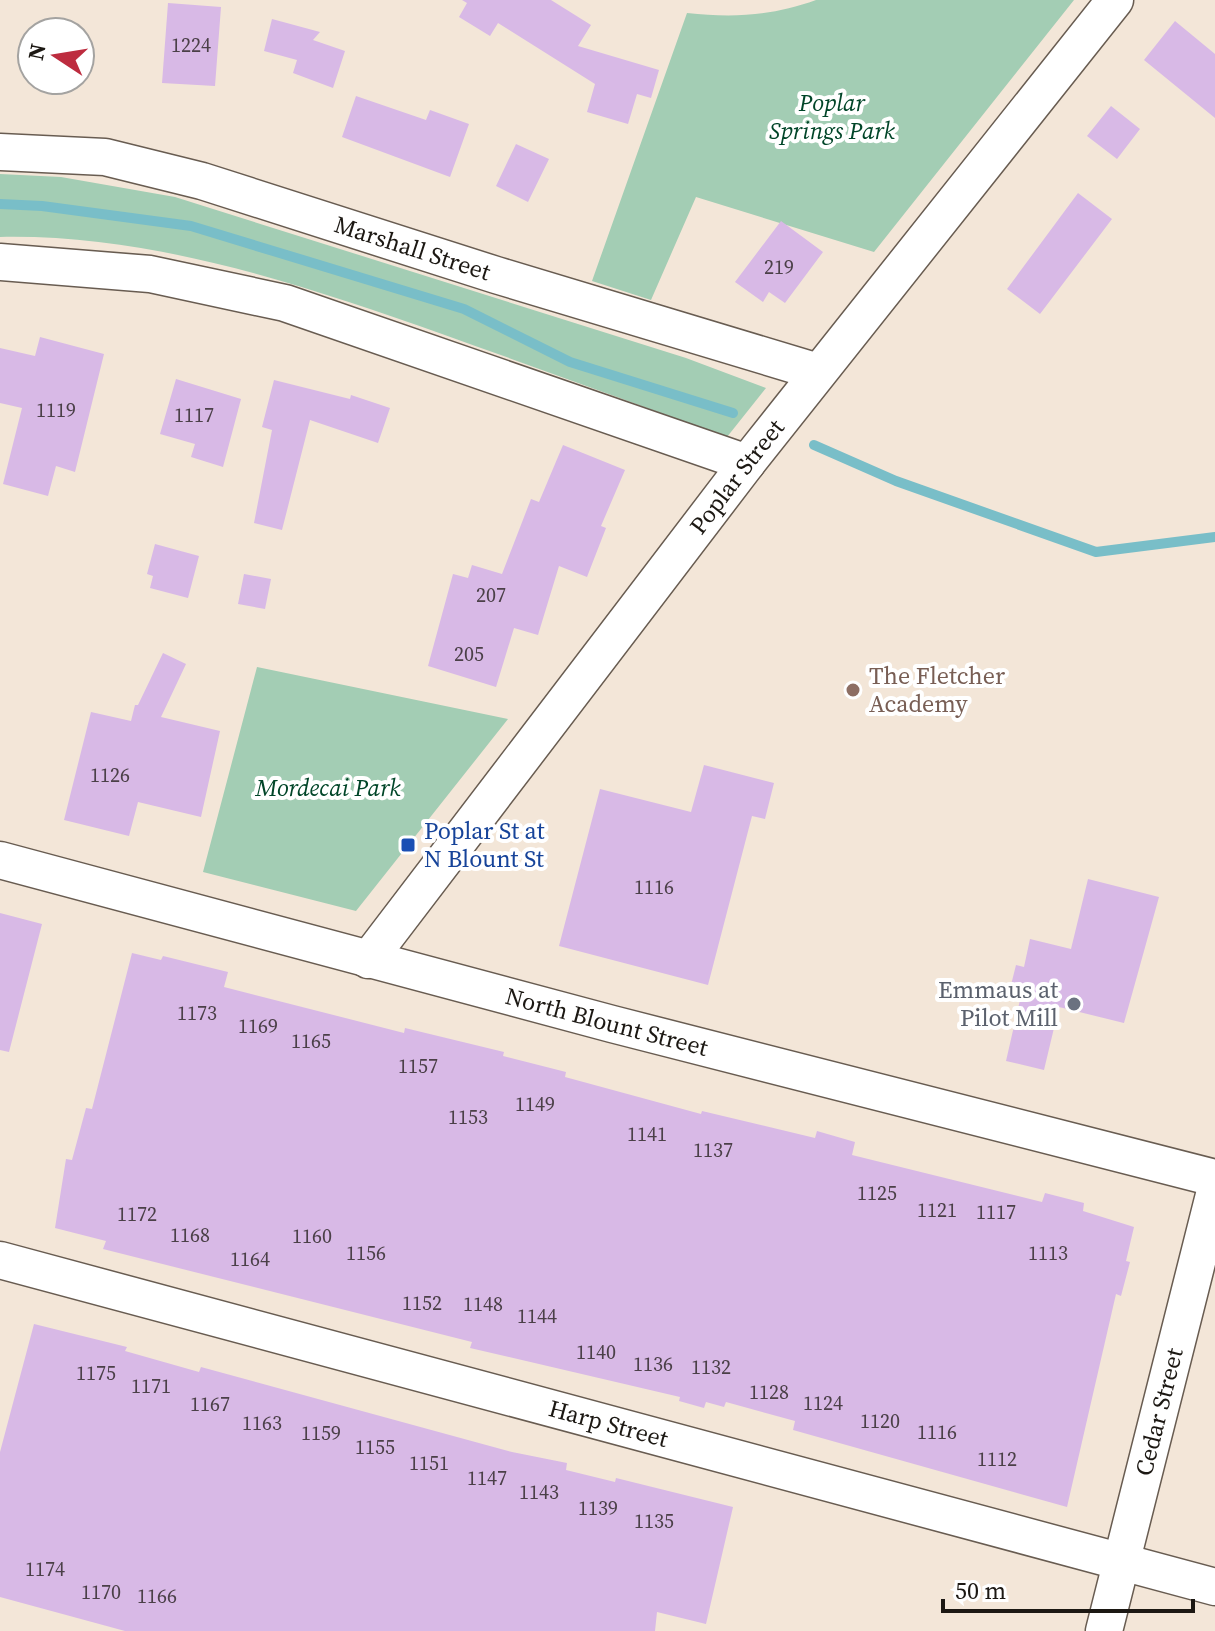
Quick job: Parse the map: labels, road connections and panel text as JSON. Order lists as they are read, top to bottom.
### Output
{
  "streets": {
    "street": [
      "Marshall Street",
      "Poplar Street",
      "North Blount Street",
      "Cedar Street",
      "Harp Street"
    ]
  },
  "crossings": [
    ["Marshall Street", "Poplar Street"],
    ["Poplar Street", "North Blount Street"],
    ["Cedar Street", "Harp Street"]
  ],
  "parks": ["Poplar Springs Park", "Mordecai Park"],
  "places": {
    "other": ["The Fletcher Academy", "Emmaus at Pilot Mill"],
    "transit": ["Poplar St at N Blount St"]
  },
  "house_numbers": [
    "1224",
    "219",
    "1119",
    "1117",
    "207",
    "205",
    "1126",
    "1116",
    "1173",
    "1169",
    "1165",
    "1157",
    "1149",
    "1153",
    "1141",
    "1137",
    "1125",
    "1121",
    "1117",
    "1172",
    "1168",
    "1160",
    "1156",
    "1113",
    "1164",
    "1152",
    "1148",
    "1144",
    "1140",
    "1136",
    "1132",
    "1175",
    "1171",
    "1128",
    "1124",
    "1167",
    "1120",
    "1163",
    "1116",
    "1159",
    "1155",
    "1112",
    "1151",
    "1147",
    "1143",
    "1139",
    "1135",
    "1174",
    "1170",
    "1166"
  ],
  "scale_bar": "50 m",
  "north": "left"
}
